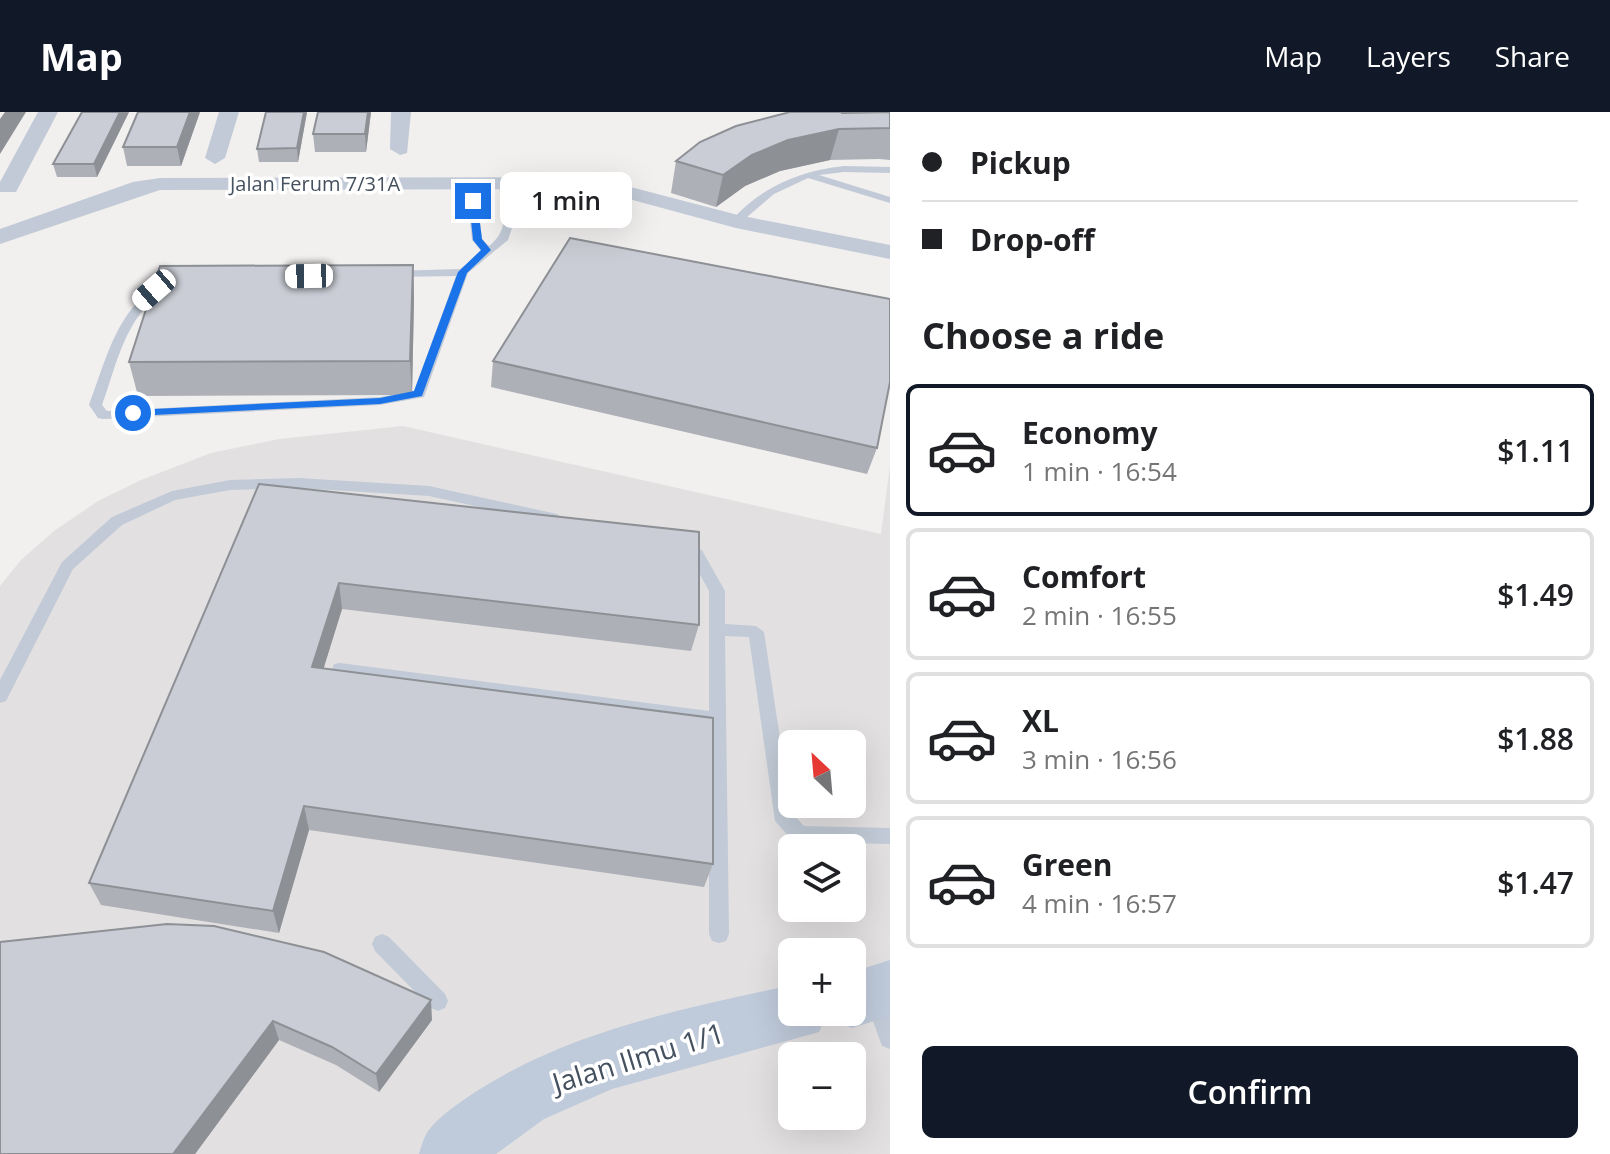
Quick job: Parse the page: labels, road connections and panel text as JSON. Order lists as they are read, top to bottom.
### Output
{
  "streets": {
    "street": ["Jalan Ferum 7/31A", "Jalan Ilmu 1/1"]
  },
  "north": "top left",
  "page": {
    "header": "Map",
    "nav": ["Map", "Layers", "Share"],
    "banner": ["Pickup", "Drop-off"],
    "bubble": "1 min",
    "heading": "Choose a ride",
    "list": [
      {
        "name": "Economy",
        "note": "1 min · 16:54",
        "value": "$1.11"
      },
      {
        "name": "Comfort",
        "note": "2 min · 16:55",
        "value": "$1.49"
      },
      {
        "name": "XL",
        "note": "3 min · 16:56",
        "value": "$1.88"
      },
      {
        "name": "Green",
        "note": "4 min · 16:57",
        "value": "$1.47"
      }
    ],
    "map_buttons": ["+", "−"],
    "buttons": "Confirm"
  }
}
